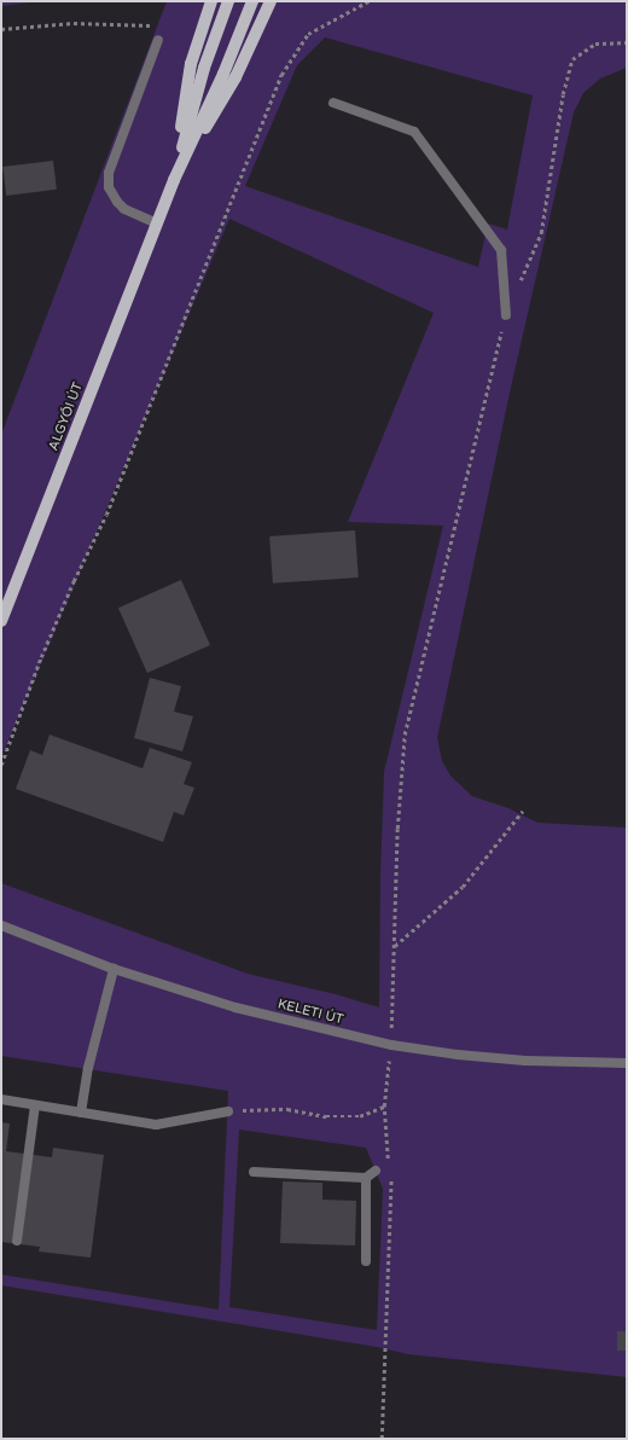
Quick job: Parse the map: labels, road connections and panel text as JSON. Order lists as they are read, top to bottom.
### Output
{
  "streets": {
    "main road": ["ALGYŐI ÚT"],
    "street": ["KELETI ÚT"]
  }
}
